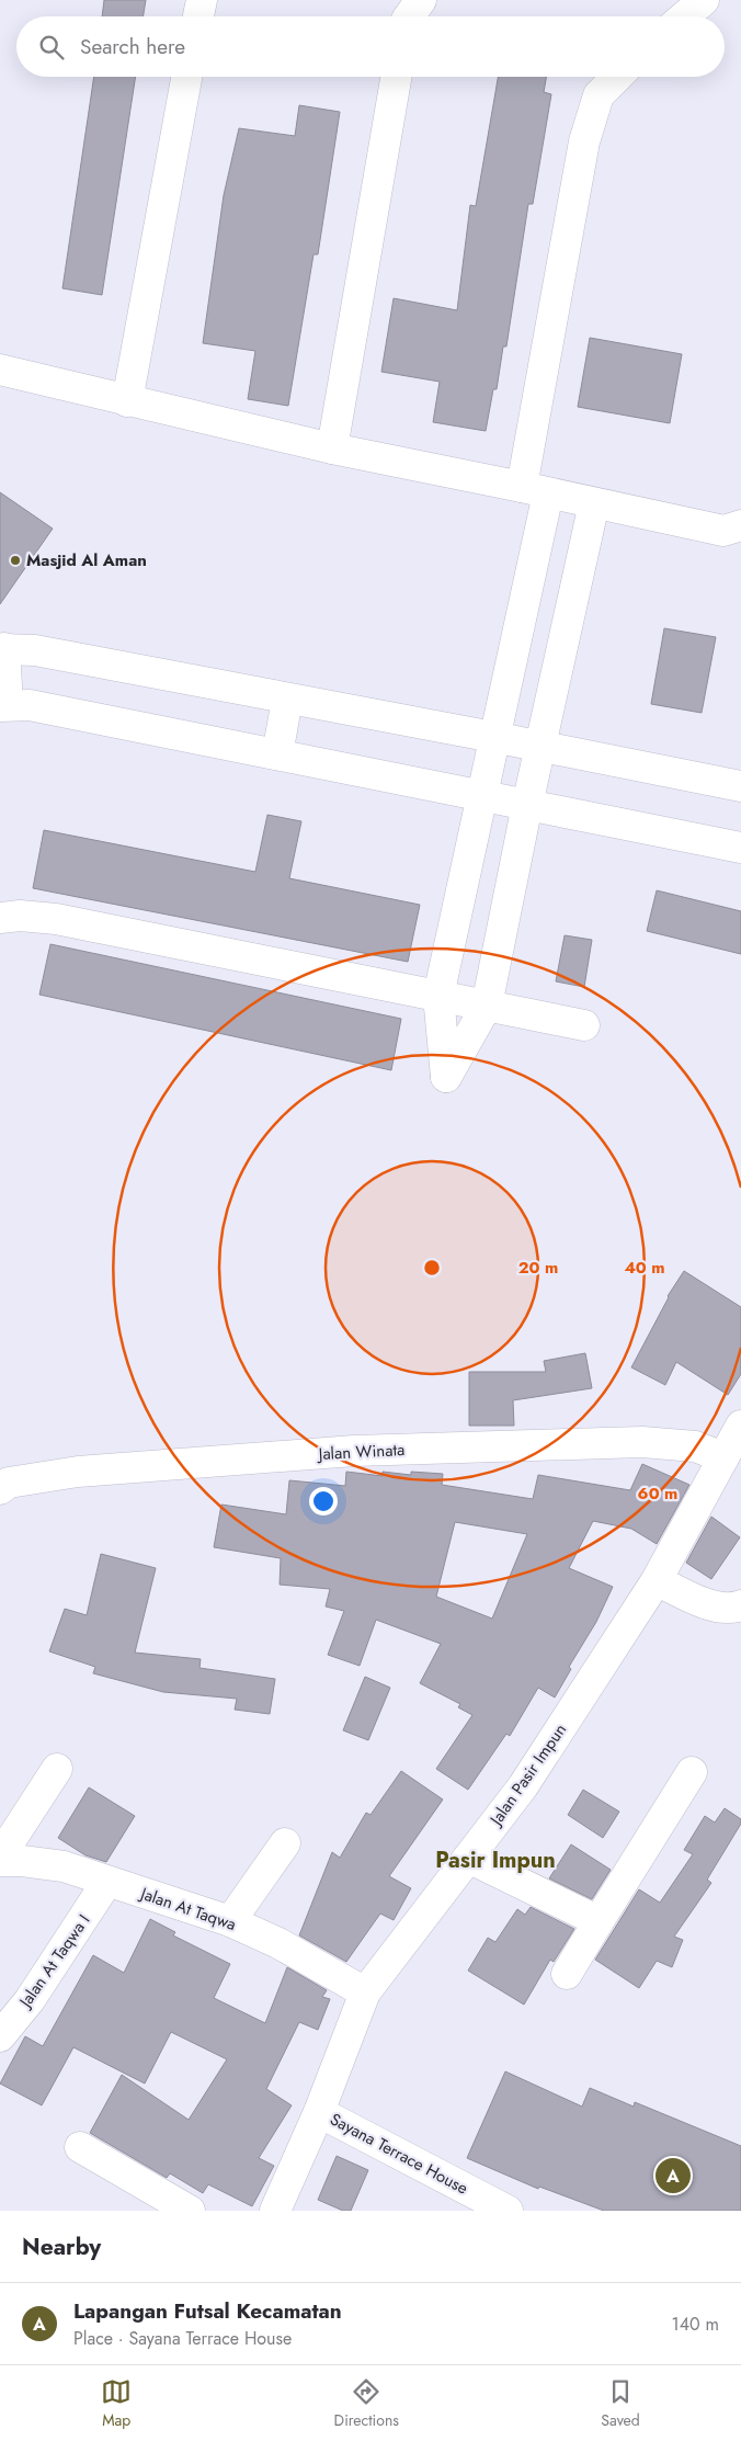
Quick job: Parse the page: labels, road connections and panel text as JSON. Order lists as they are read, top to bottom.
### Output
{
  "streets": {
    "street": [
      "Jalan Winata",
      "Jalan Pasir Impun",
      "Jalan At Taqwa",
      "Jalan At Taqwa I",
      "Sayana Terrace House"
    ]
  },
  "crossings": [
    ["Jalan Winata", "Jalan Pasir Impun"],
    ["Jalan Pasir Impun", "Jalan At Taqwa"],
    ["Jalan Pasir Impun", "Sayana Terrace House"],
    ["Jalan At Taqwa", "Jalan At Taqwa I"]
  ],
  "districts": ["Pasir Impun"],
  "places": ["Masjid Al Aman"],
  "page": {
    "search": "Search here",
    "pins": "A",
    "heading": "Nearby",
    "list": [
      {
        "mark": "A",
        "name": "Lapangan Futsal Kecamatan",
        "note": "Place · Sayana Terrace House",
        "value": "140 m"
      }
    ],
    "nav": ["Map", "Directions", "Saved"]
  },
  "rings": ["20 m", "40 m", "60 m"]
}
